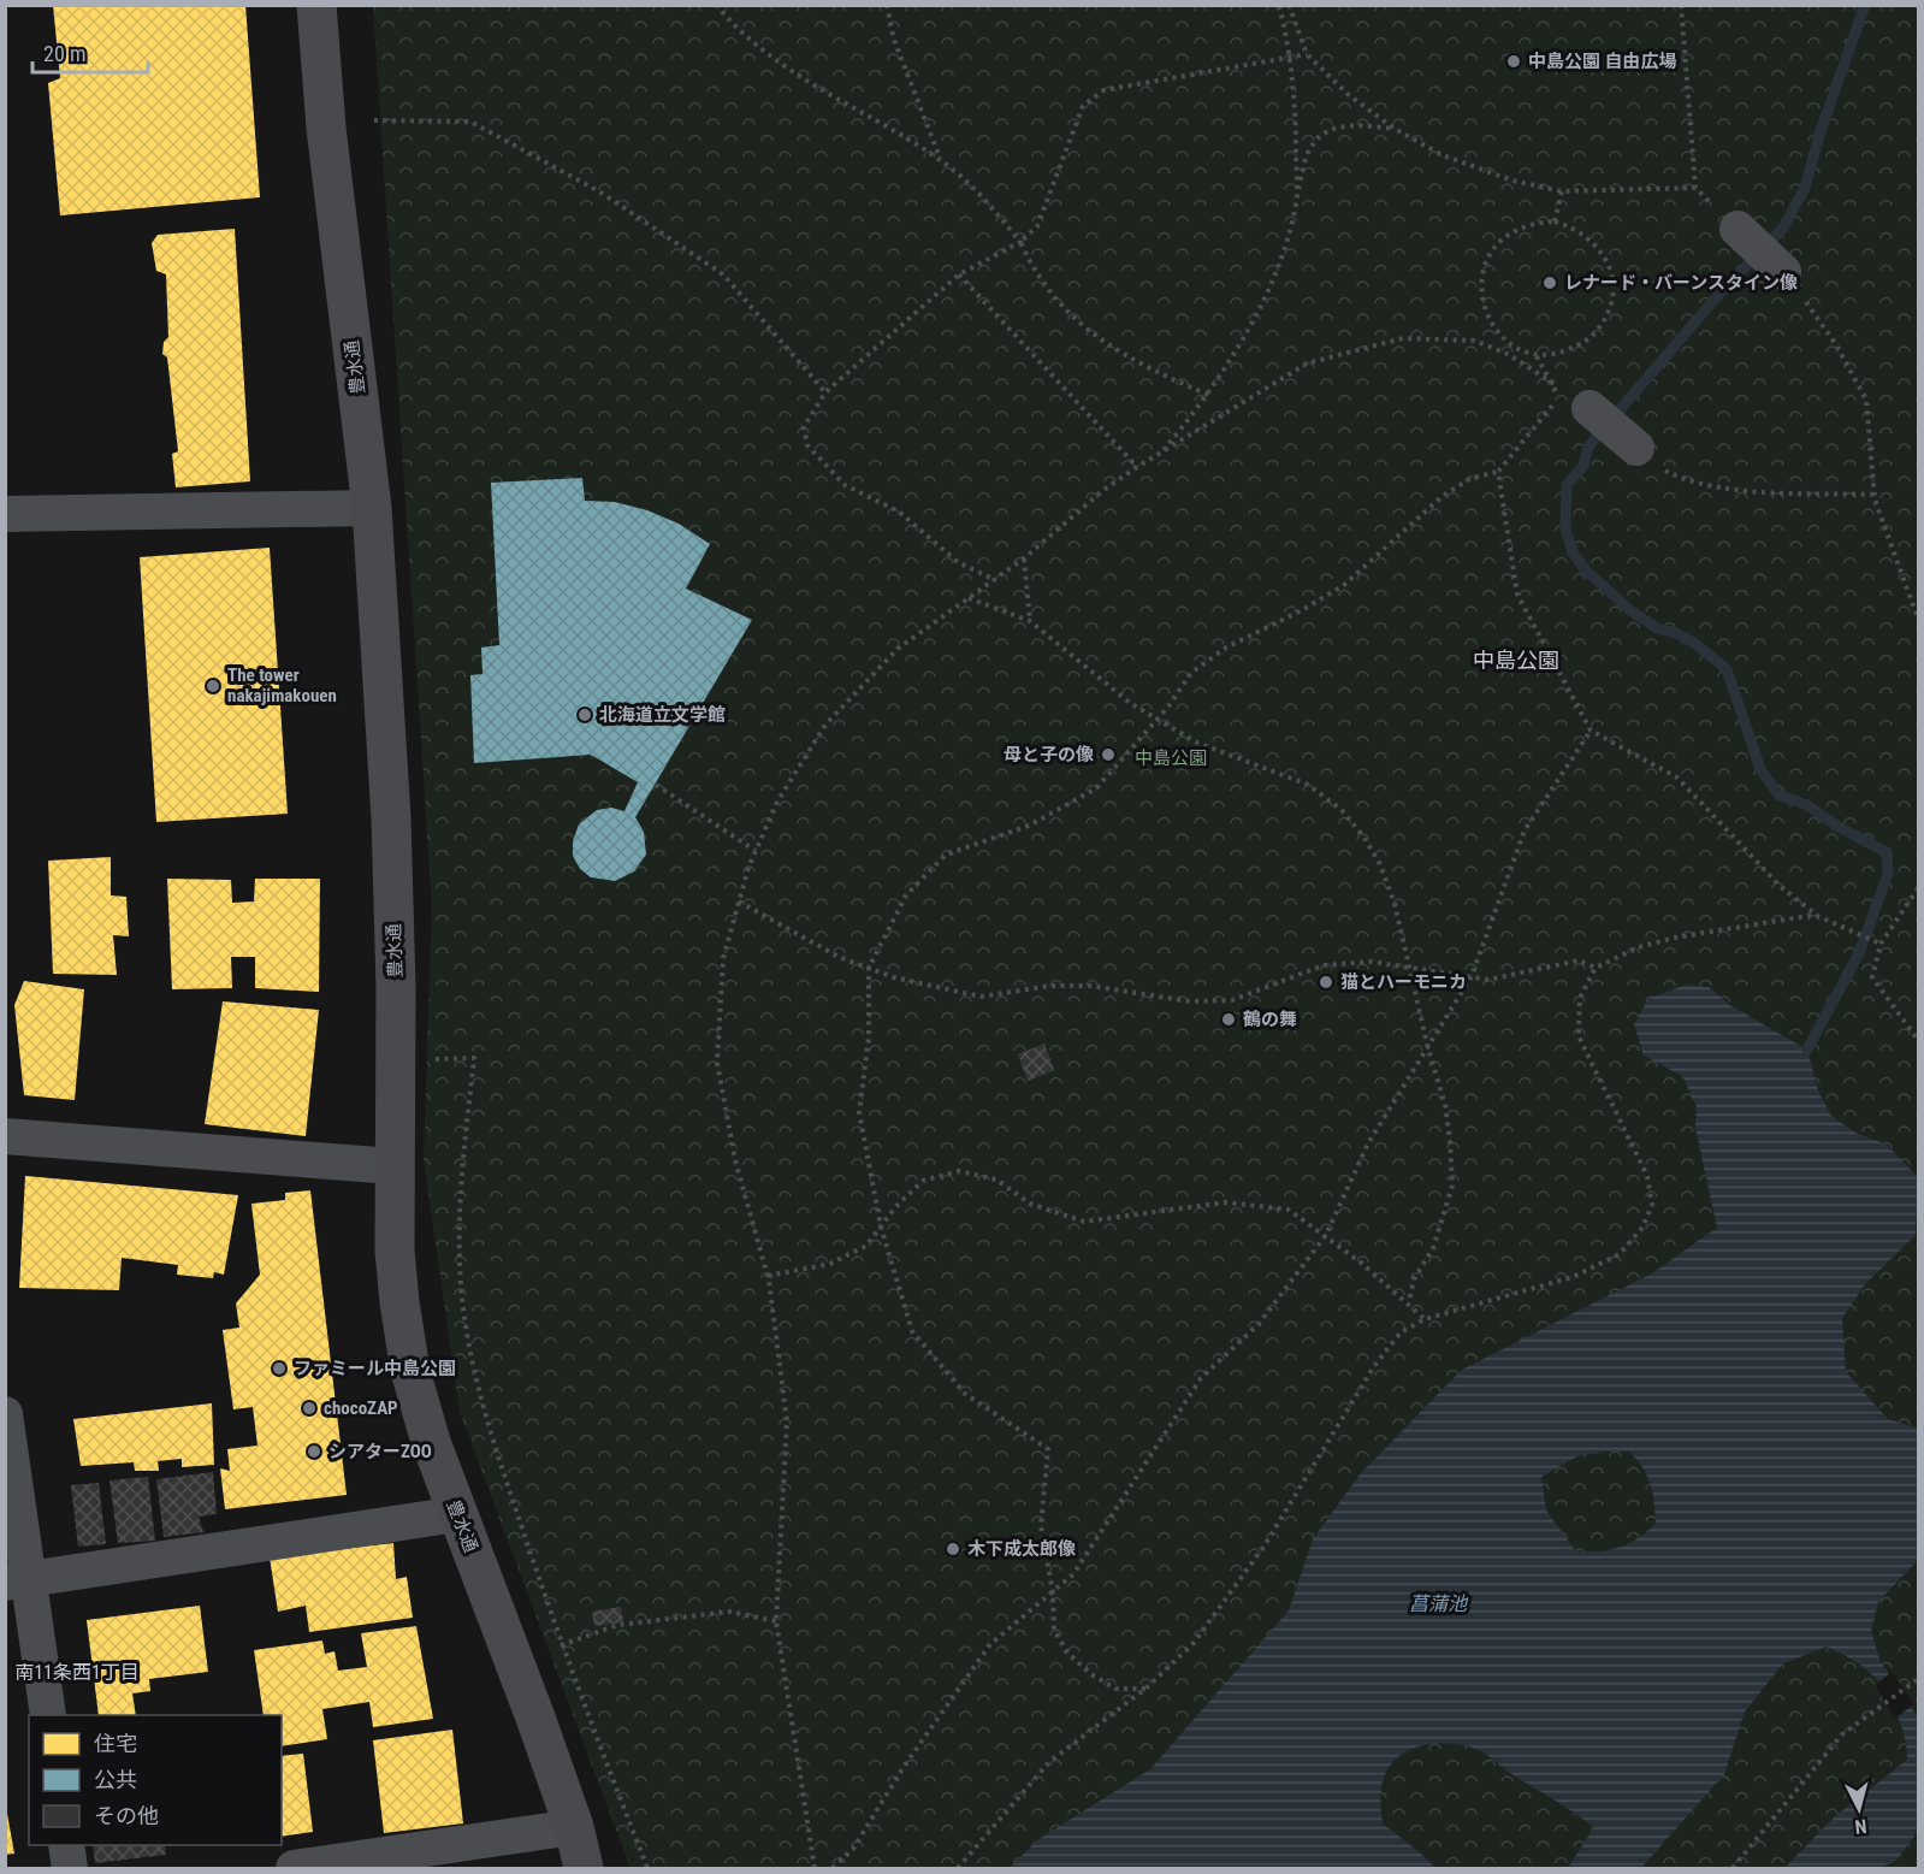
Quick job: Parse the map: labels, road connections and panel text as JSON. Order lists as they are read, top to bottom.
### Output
{
  "streets": {
    "street": ["豊水通"]
  },
  "districts": ["中島公園", "南11条西1丁目"],
  "water": ["菖蒲池"],
  "parks": ["中島公園"],
  "places": [
    "中島公園 自由広場",
    "レナード・バーンスタイン像",
    "The tower nakajimakouen",
    "北海道立文学館",
    "母と子の像",
    "猫とハーモニカ",
    "鶴の舞",
    "ファミール中島公園",
    "chocoZAP",
    "シアターZOO",
    "木下成太郎像"
  ],
  "legend": ["住宅", "公共", "その他"],
  "scale_bar": "20 m",
  "north": "bottom"
}
